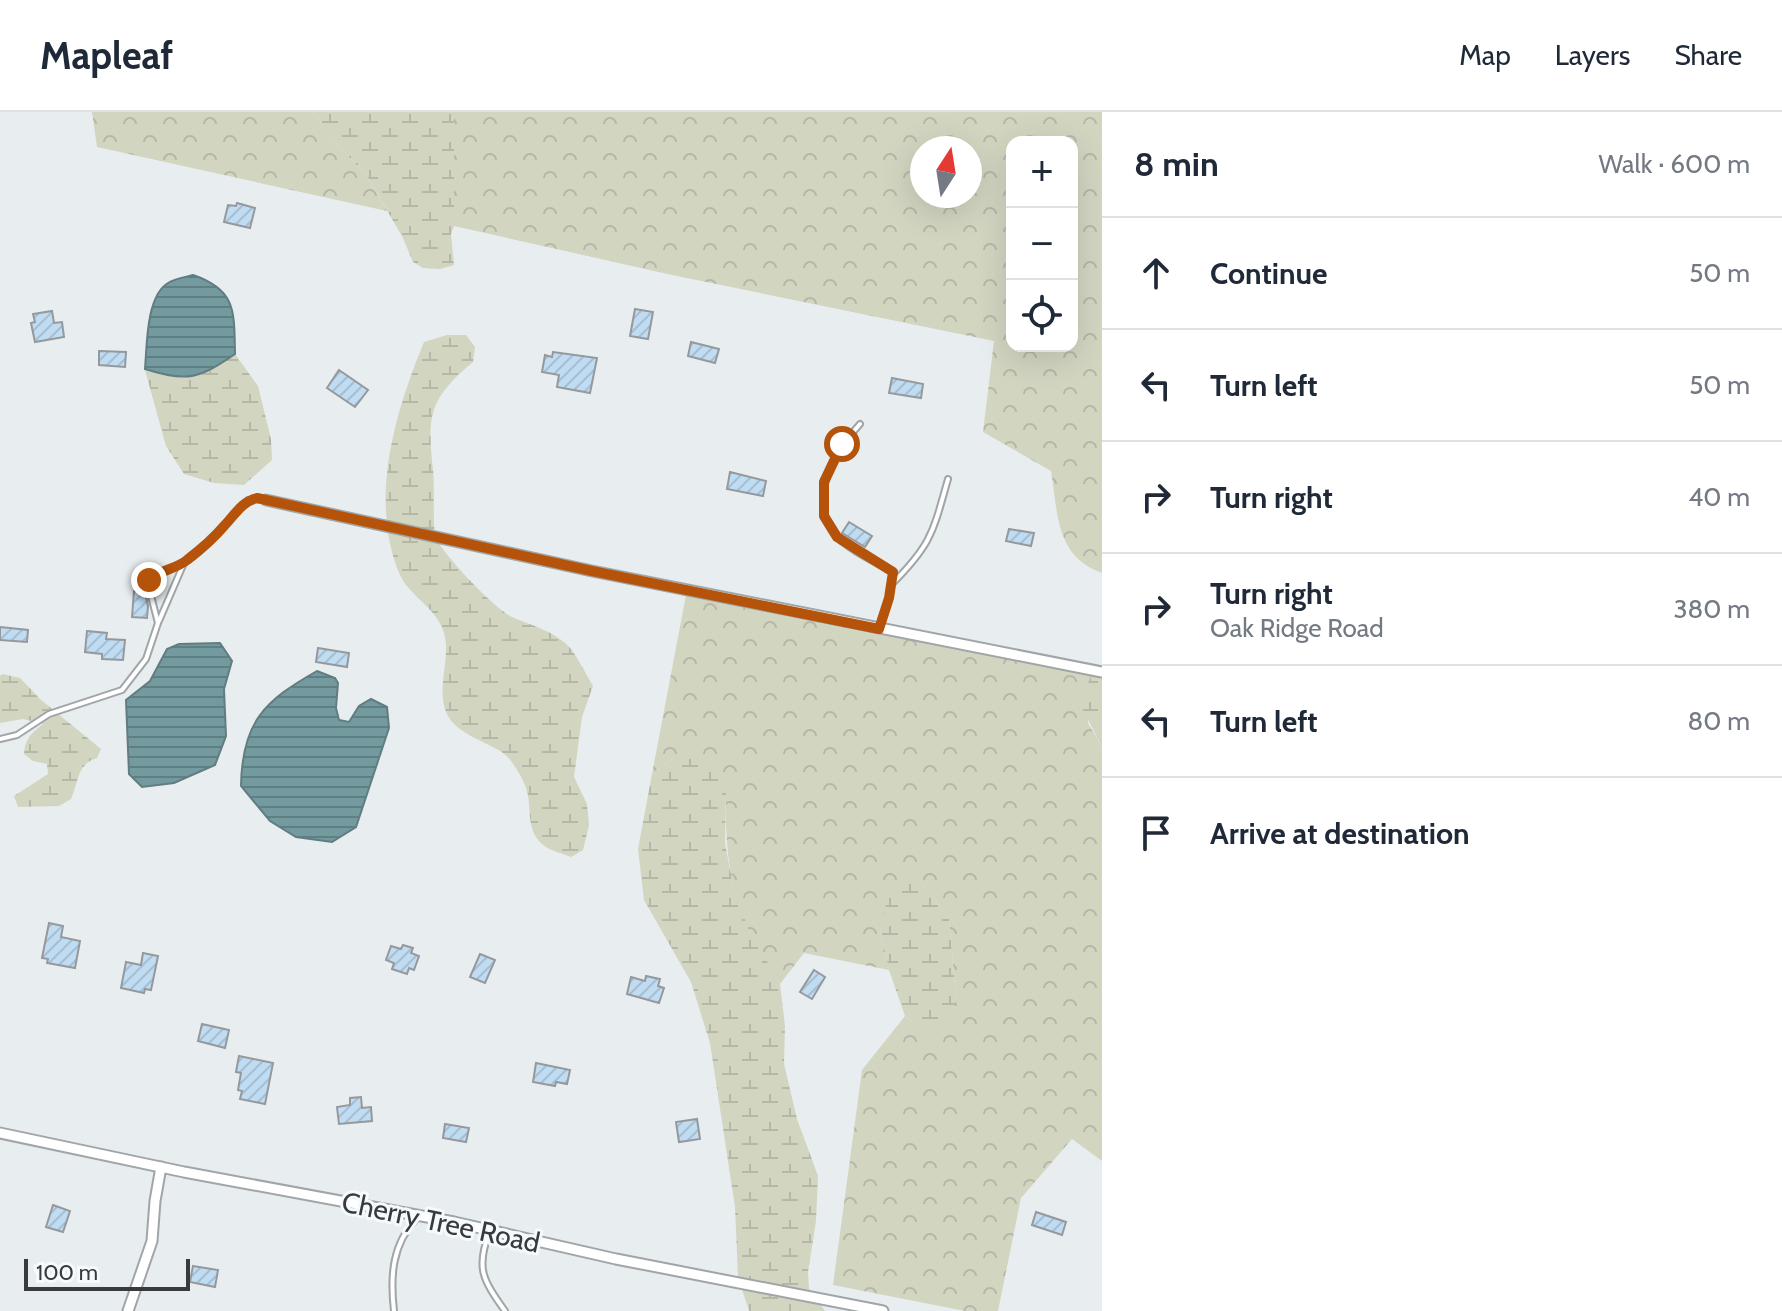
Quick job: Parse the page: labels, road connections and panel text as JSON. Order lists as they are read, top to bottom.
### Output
{
  "streets": {
    "street": ["Cherry Tree Road"]
  },
  "scale_bar": "100 m",
  "north": "top",
  "page": {
    "header": "Mapleaf",
    "nav": ["Map", "Layers", "Share"],
    "heading": ["8 min", "Walk · 600 m"],
    "map_buttons": ["+", "−"],
    "list": [
      ["Continue", "50 m"],
      ["Turn left", "50 m"],
      ["Turn right", "40 m"],
      ["Turn right", "Oak Ridge Road", "380 m"],
      ["Turn left", "80 m"],
      "Arrive at destination"
    ],
    "scale": "100 m"
  }
}
